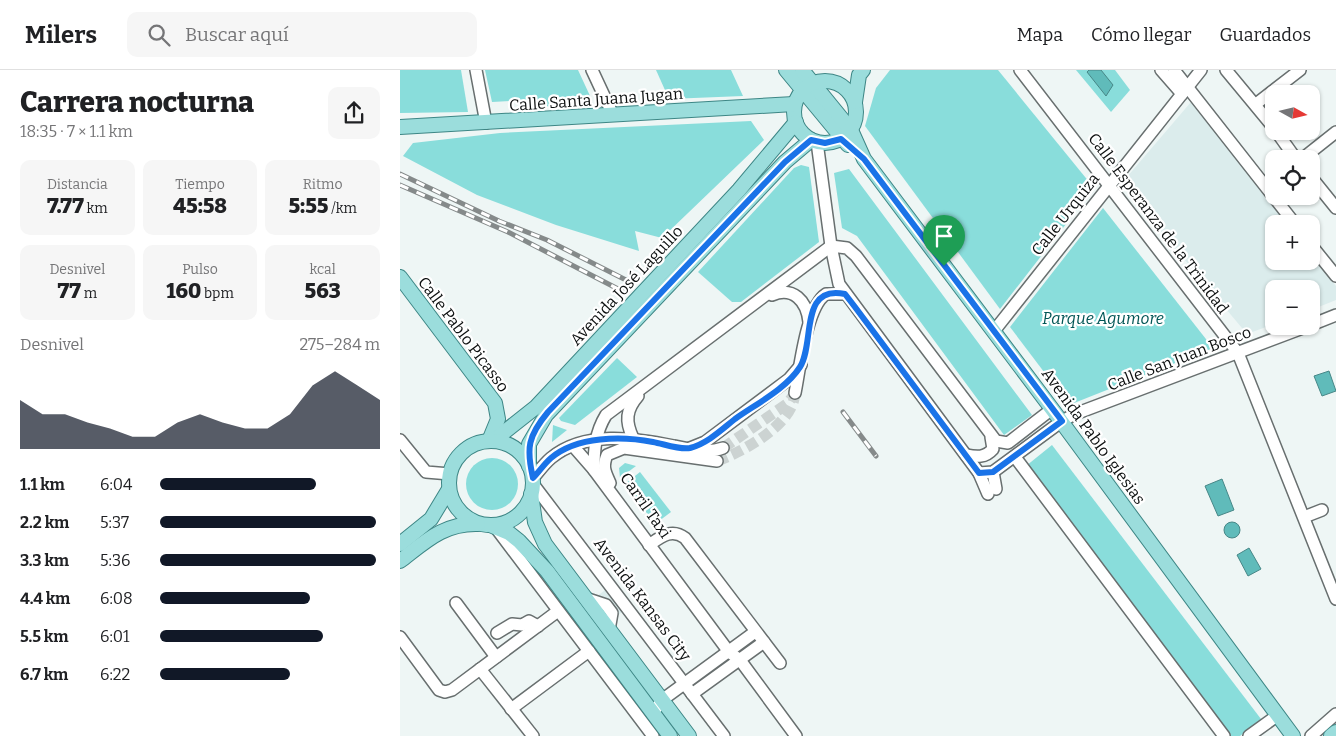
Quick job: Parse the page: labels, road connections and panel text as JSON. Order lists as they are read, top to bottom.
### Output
{
  "streets": {
    "main road": [
      "Calle Santa Juana Jugan",
      "Avenida José Laguillo",
      "Calle Pablo Picasso",
      "Avenida Pablo Iglesias"
    ],
    "street": [
      "Calle Urquiza",
      "Calle Esperanza de la Trinidad",
      "Calle San Juan Bosco",
      "Carril Taxi",
      "Avenida Kansas City"
    ]
  },
  "crossings": [
    ["Calle Urquiza", "Calle Esperanza de la Trinidad"],
    ["Calle Urquiza", "Avenida Pablo Iglesias"],
    ["Calle Esperanza de la Trinidad", "Calle San Juan Bosco"],
    ["Calle Pablo Picasso", "Avenida Kansas City"],
    ["Calle San Juan Bosco", "Avenida Pablo Iglesias"]
  ],
  "parks": ["Parque Agumore"],
  "north": "right",
  "page": {
    "header": "Milers",
    "search": "Buscar aquí",
    "nav": ["Mapa", "Cómo llegar", "Guardados"],
    "heading": ["Carrera nocturna", "18:35 · 7 × 1.1 km"],
    "map_buttons": ["+", "−"],
    "stats": [
      ["Distancia", "7.77 km"],
      ["Tiempo", "45:58"],
      ["Ritmo", "5:55 /km"],
      ["Desnivel", "77 m"],
      ["Pulso", "160 bpm"],
      ["kcal", "563"]
    ],
    "chart": ["Desnivel", "275–284 m"],
    "list": [
      {
        "name": "1.1 km",
        "note": "6:04"
      },
      {
        "name": "2.2 km",
        "note": "5:37"
      },
      {
        "name": "3.3 km",
        "note": "5:36"
      },
      {
        "name": "4.4 km",
        "note": "6:08"
      },
      {
        "name": "5.5 km",
        "note": "6:01"
      },
      {
        "name": "6.7 km",
        "note": "6:22"
      }
    ]
  }
}
